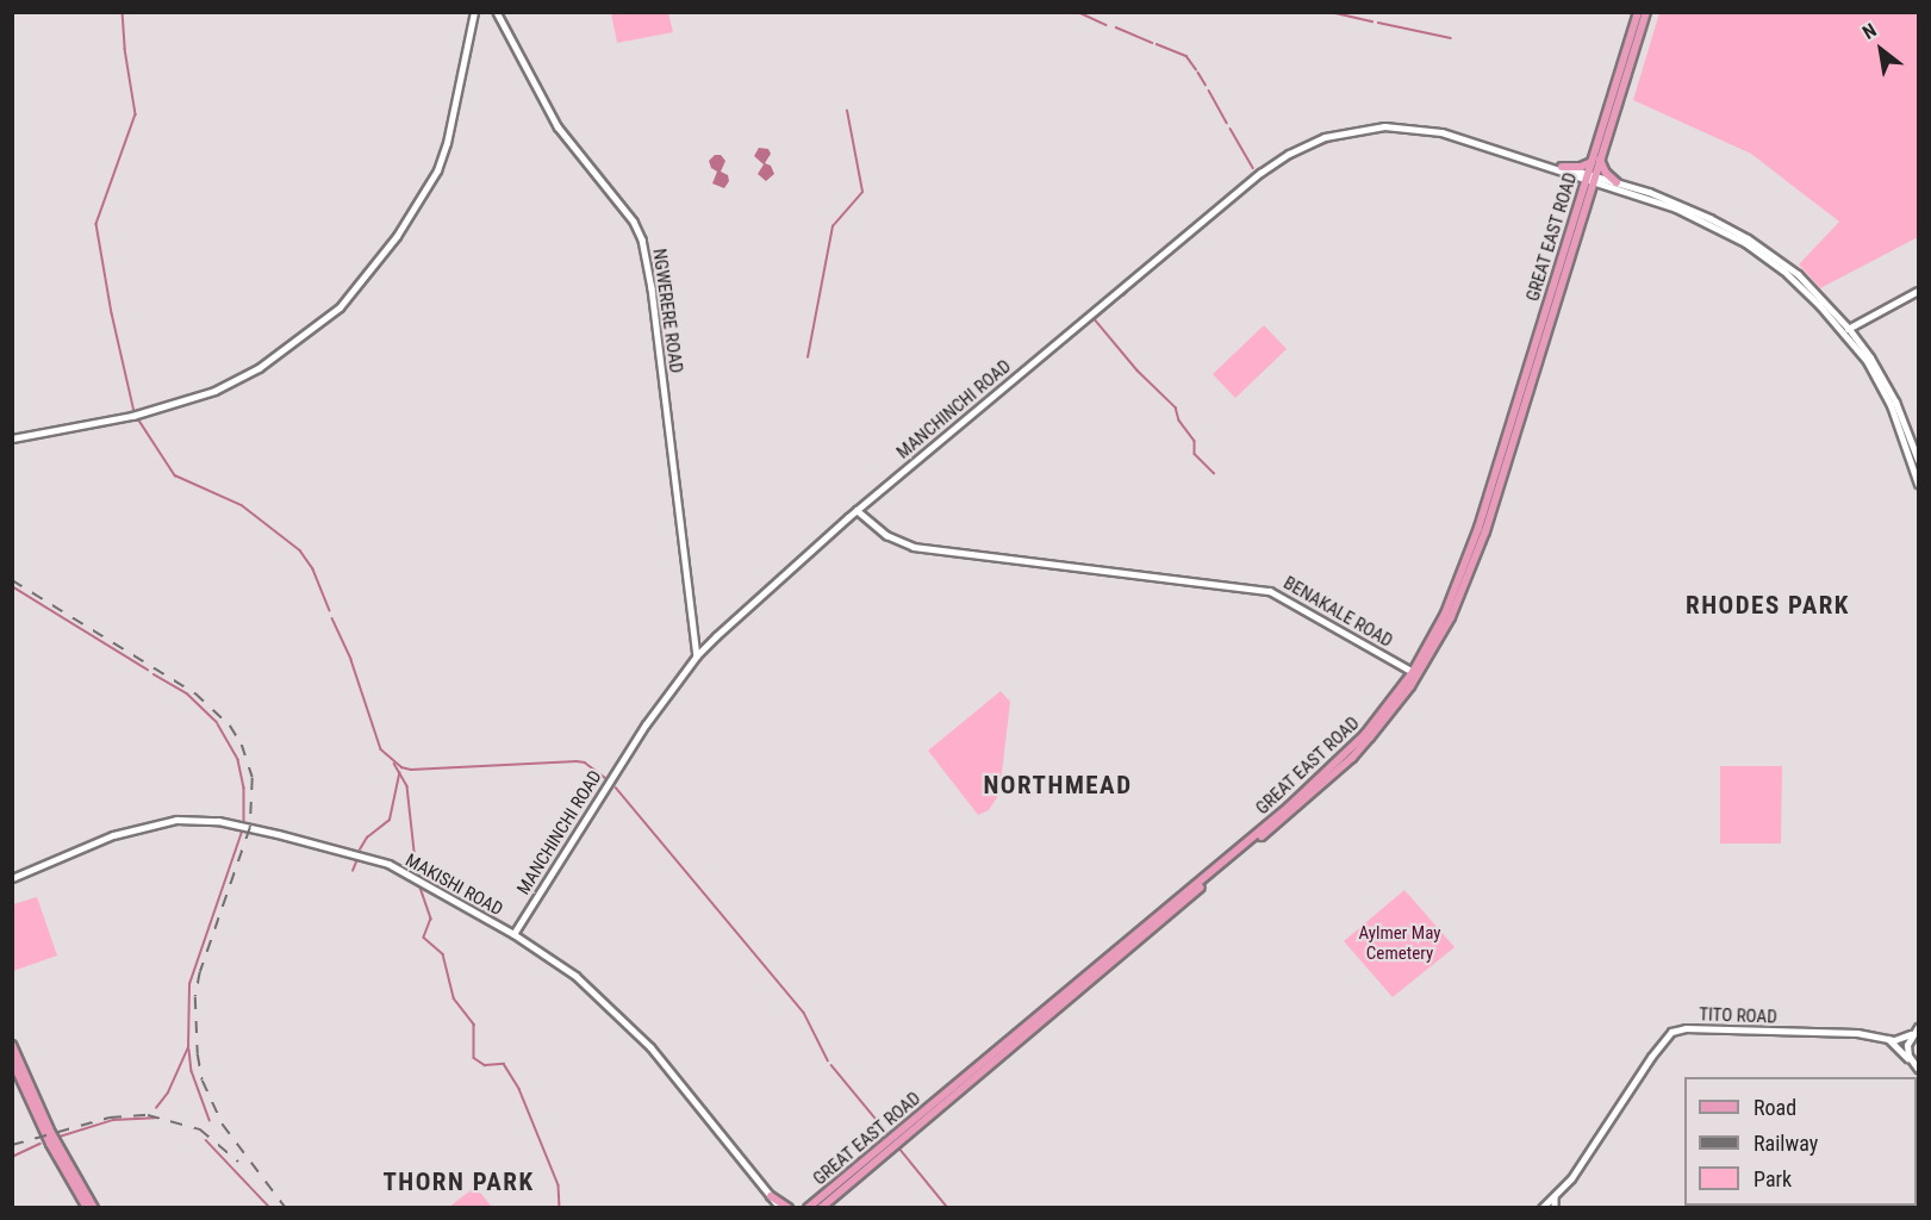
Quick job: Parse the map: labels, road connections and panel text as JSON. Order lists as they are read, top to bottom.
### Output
{
  "streets": {
    "main road": [
      "GREAT EAST ROAD",
      "MANCHINCHI ROAD",
      "MAKISHI ROAD",
      "TITO ROAD"
    ],
    "street": ["NGWERERE ROAD", "BENAKALE ROAD"]
  },
  "crossings": [
    ["GREAT EAST ROAD", "MANCHINCHI ROAD"],
    ["GREAT EAST ROAD", "BENAKALE ROAD"],
    ["NGWERERE ROAD", "MANCHINCHI ROAD"],
    ["MANCHINCHI ROAD", "BENAKALE ROAD"],
    ["MANCHINCHI ROAD", "MAKISHI ROAD"]
  ],
  "districts": ["RHODES PARK", "NORTHMEAD", "THORN PARK"],
  "parks": ["Aylmer May Cemetery"],
  "legend": ["Road", "Railway", "Park"],
  "north": "top left"
}
